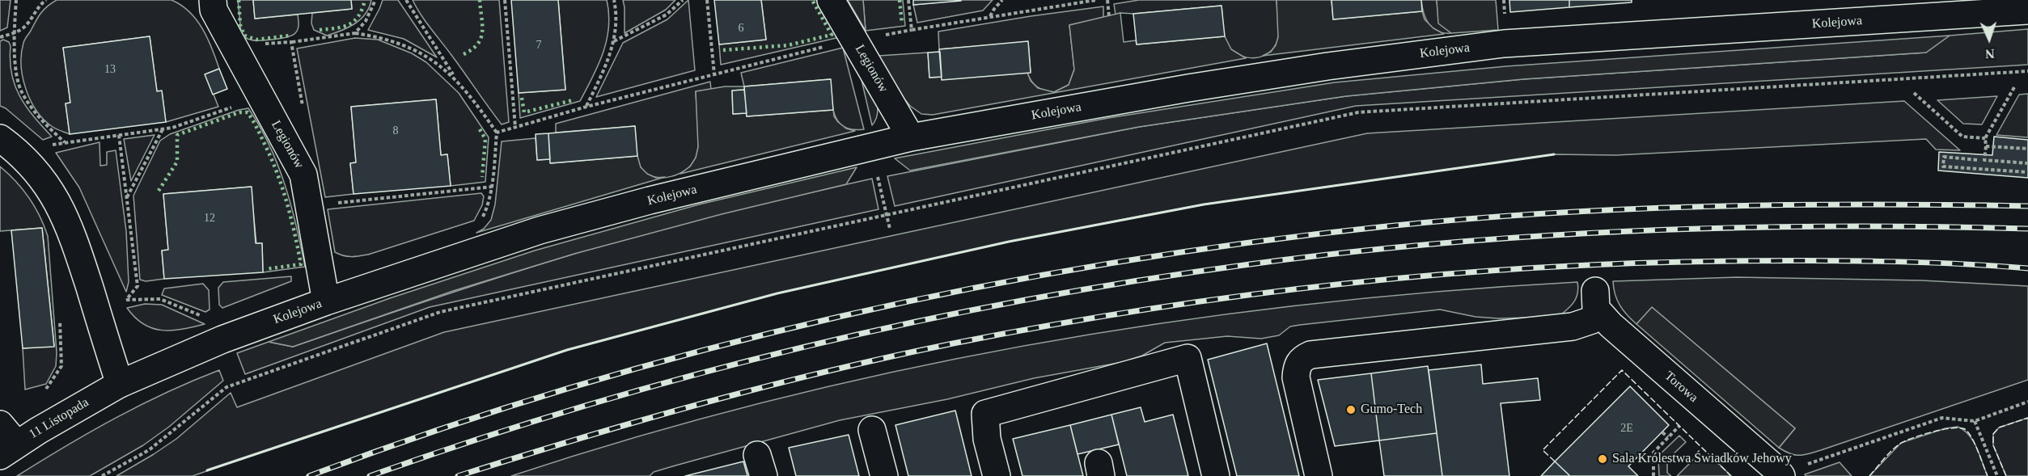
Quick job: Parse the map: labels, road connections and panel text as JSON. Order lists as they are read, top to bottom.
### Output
{
  "streets": {
    "street": [
      "Kolejowa",
      "Legionów",
      "Torowa",
      "11 Listopada"
    ]
  },
  "crossings": [
    ["Kolejowa", "Legionów"],
    ["Kolejowa", "11 Listopada"]
  ],
  "places": ["Gumo-Tech", "Sala Królestwa Świadków Jehowy"],
  "house_numbers": [
    "6",
    "7",
    "13",
    "8",
    "12",
    "2E"
  ],
  "north": "bottom"
}
